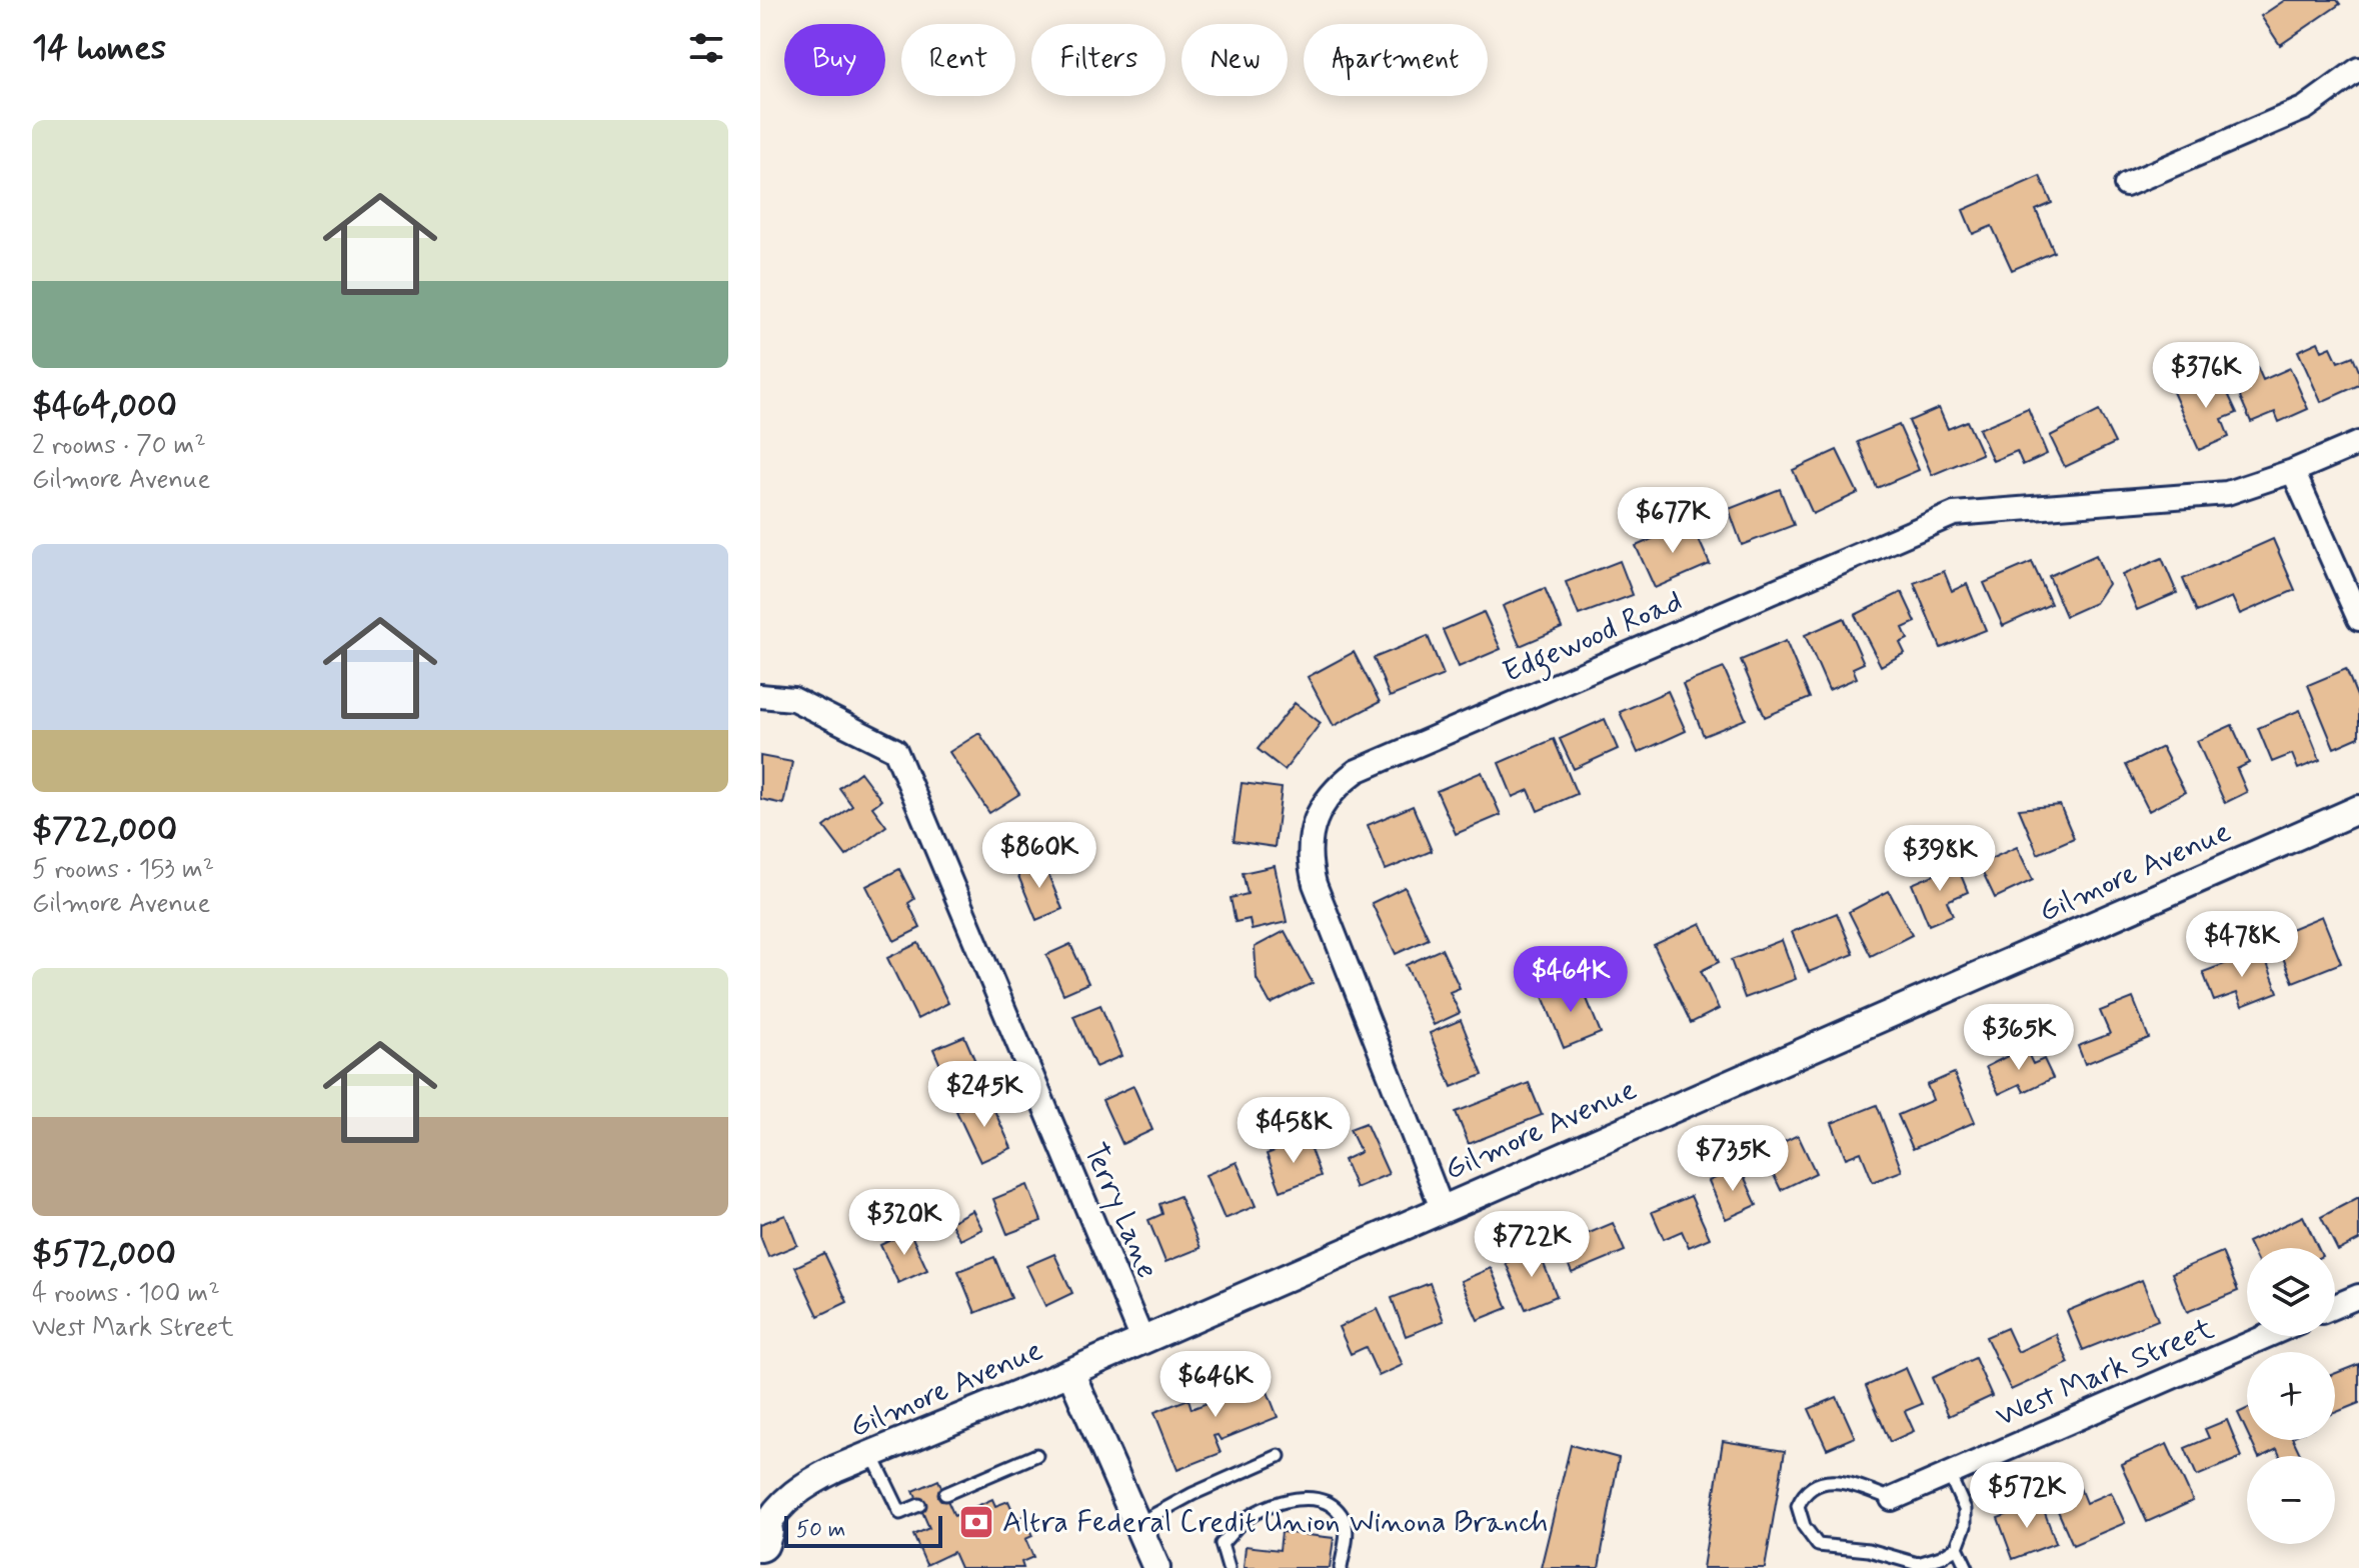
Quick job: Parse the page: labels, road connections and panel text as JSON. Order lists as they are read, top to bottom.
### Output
{
  "streets": {
    "street": [
      "Edgewood Road",
      "Gilmore Avenue",
      "Terry Lane",
      "West Mark Street"
    ]
  },
  "crossings": [
    ["Edgewood Road", "Gilmore Avenue"],
    ["Gilmore Avenue", "Terry Lane"]
  ],
  "places": {
    "bank": ["Altra Federal Credit Union Winona Branch"]
  },
  "scale_bar": "50 m",
  "page": {
    "heading": "14 homes",
    "chip": [
      "Buy",
      "Rent",
      "Filters",
      "New",
      "Apartment"
    ],
    "list": [
      {
        "name": "$464,000",
        "note": "2 rooms · 70 m² · Gilmore Avenue"
      },
      {
        "name": "$722,000",
        "note": "5 rooms · 153 m² · Gilmore Avenue"
      },
      {
        "name": "$572,000",
        "note": "4 rooms · 100 m² · West Mark Street"
      }
    ],
    "price": [
      "$376K",
      "$677K",
      "$860K",
      "$398K",
      "$478K",
      "$464K",
      "$365K",
      "$245K",
      "$458K",
      "$735K",
      "$320K",
      "$722K",
      "$646K",
      "$572K"
    ],
    "map_buttons": ["+", "−"],
    "scale": "50 m"
  }
}
